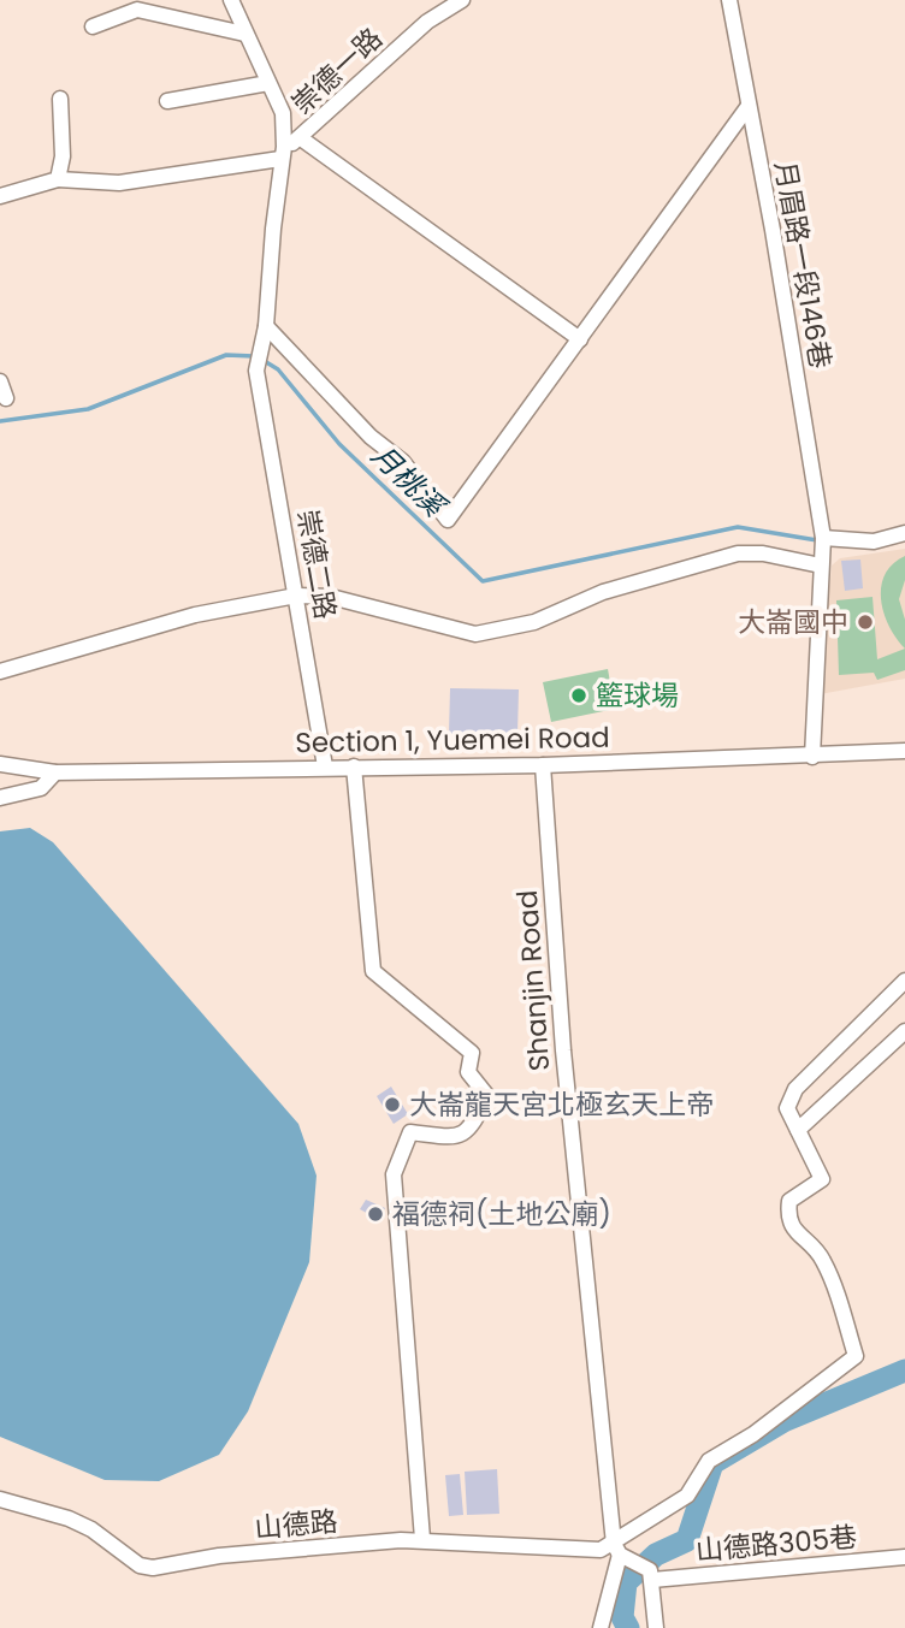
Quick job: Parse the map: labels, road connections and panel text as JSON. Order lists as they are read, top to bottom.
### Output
{
  "streets": {
    "street": [
      "崇德一路",
      "月眉路一段146巷",
      "崇德二路",
      "Section 1, Yuemei Road",
      "Shanjin Road",
      "山德路",
      "山德路305巷"
    ]
  },
  "crossings": [
    ["崇德二路", "Section 1, Yuemei Road"],
    ["Section 1, Yuemei Road", "Shanjin Road"],
    ["Shanjin Road", "山德路"]
  ],
  "water": ["月桃溪"],
  "places": [
    "大崙國中",
    "籃球場",
    "大崙龍天宮北極玄天上帝",
    "福德祠(土地公廟)"
  ]
}
